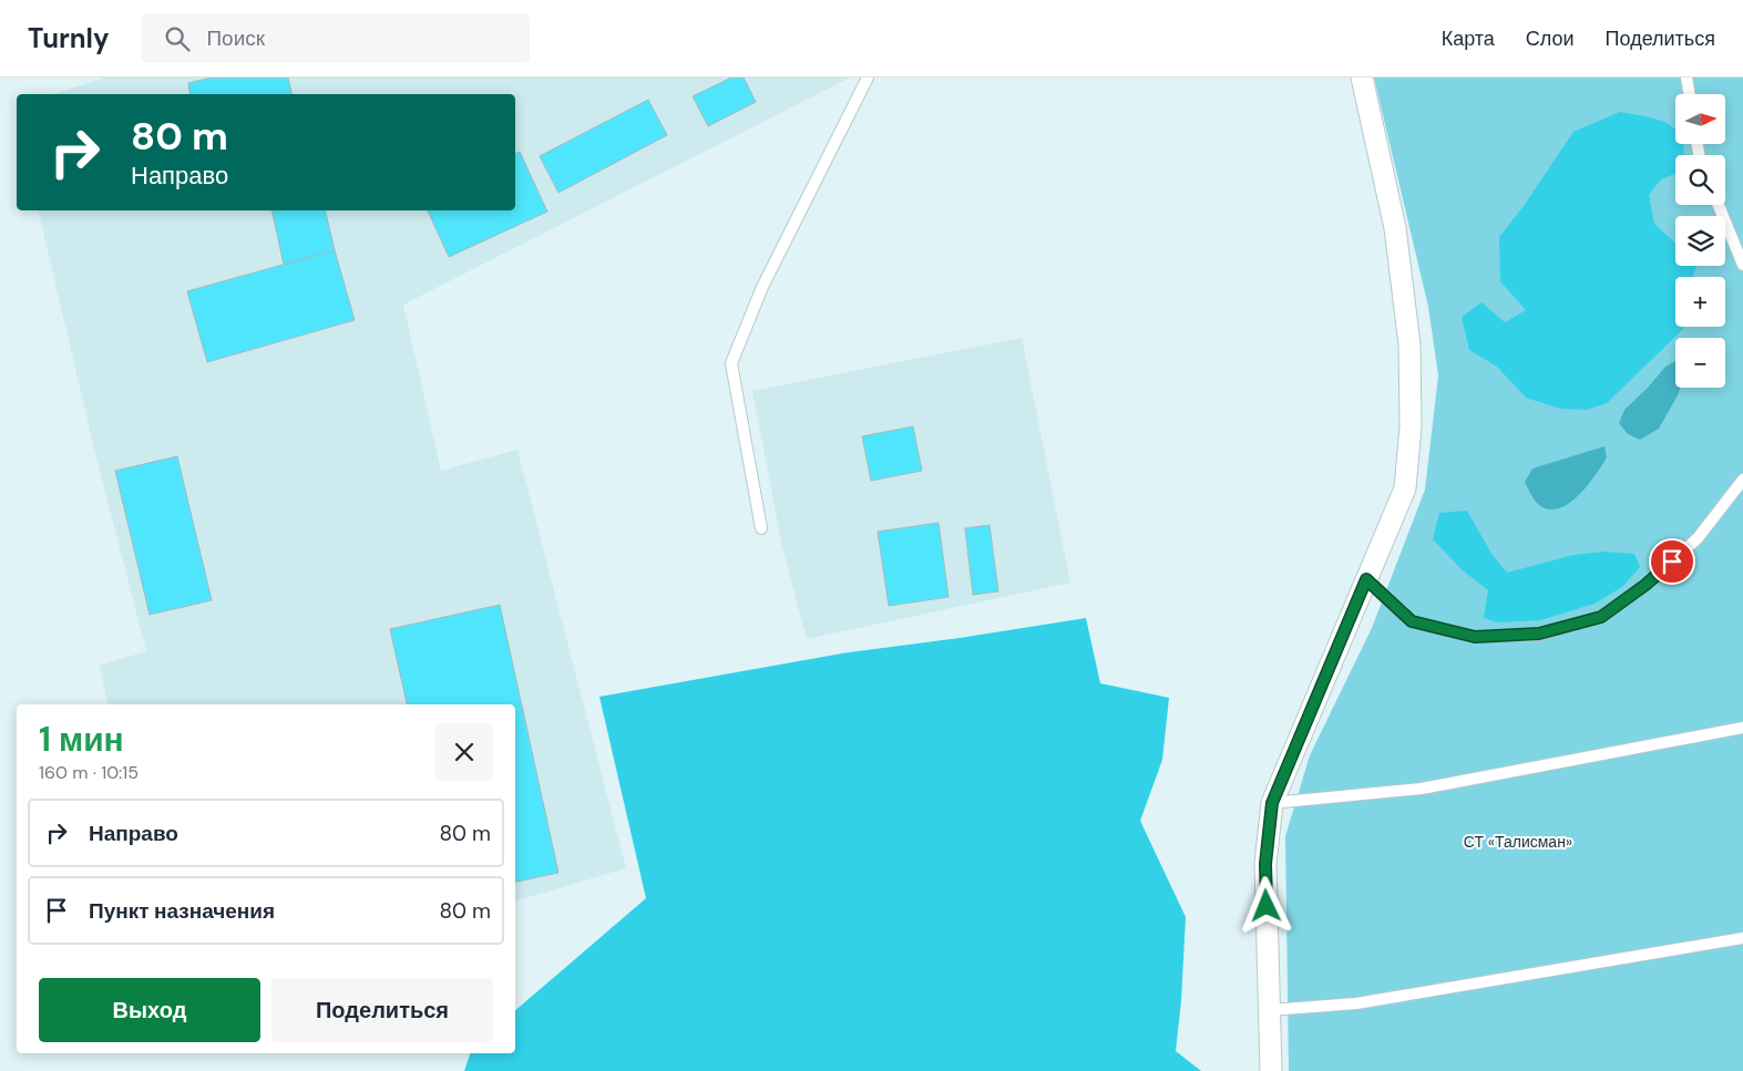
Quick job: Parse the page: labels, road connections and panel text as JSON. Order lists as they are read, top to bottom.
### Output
{
  "parks": ["СТ «Талисман»"],
  "north": "right",
  "page": {
    "header": "Turnly",
    "search": "Поиск",
    "nav": ["Карта", "Слои", "Поделиться"],
    "map_buttons": ["+", "−"],
    "turn": ["80 m", "Направо"],
    "heading": ["1 мин", "160 m · 10:15"],
    "list": [
      {
        "name": "Направо",
        "value": "80 m"
      },
      {
        "name": "Пункт назначения",
        "value": "80 m"
      }
    ],
    "buttons": ["Выход", "Поделиться"]
  }
}
